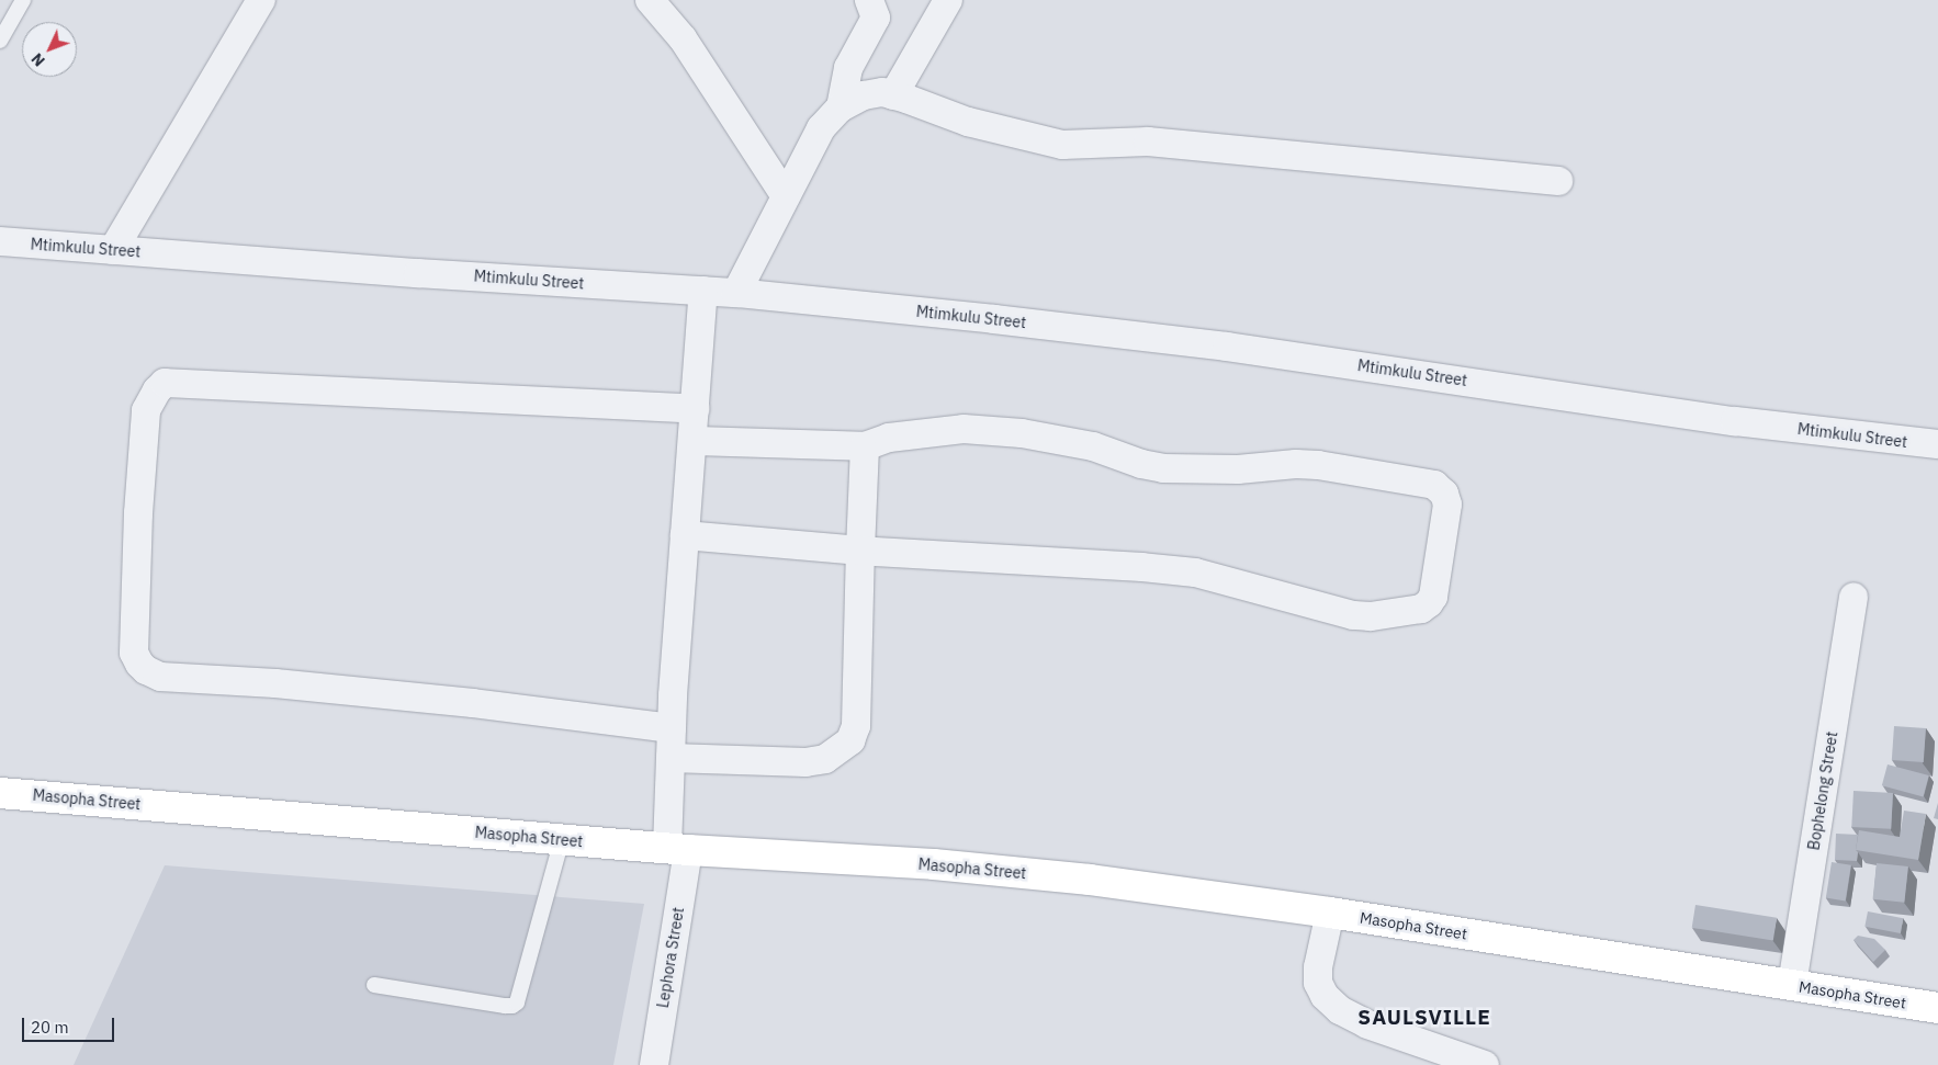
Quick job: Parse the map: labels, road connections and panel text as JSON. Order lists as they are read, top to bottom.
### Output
{
  "streets": {
    "street": [
      "Mtimkulu Street",
      "Bophelong Street",
      "Masopha Street",
      "Lephora Street"
    ]
  },
  "crossings": [
    ["Mtimkulu Street", "Lephora Street"],
    ["Bophelong Street", "Masopha Street"],
    ["Masopha Street", "Lephora Street"]
  ],
  "districts": ["SAULSVILLE"],
  "scale_bar": "20 m",
  "north": "bottom left"
}
